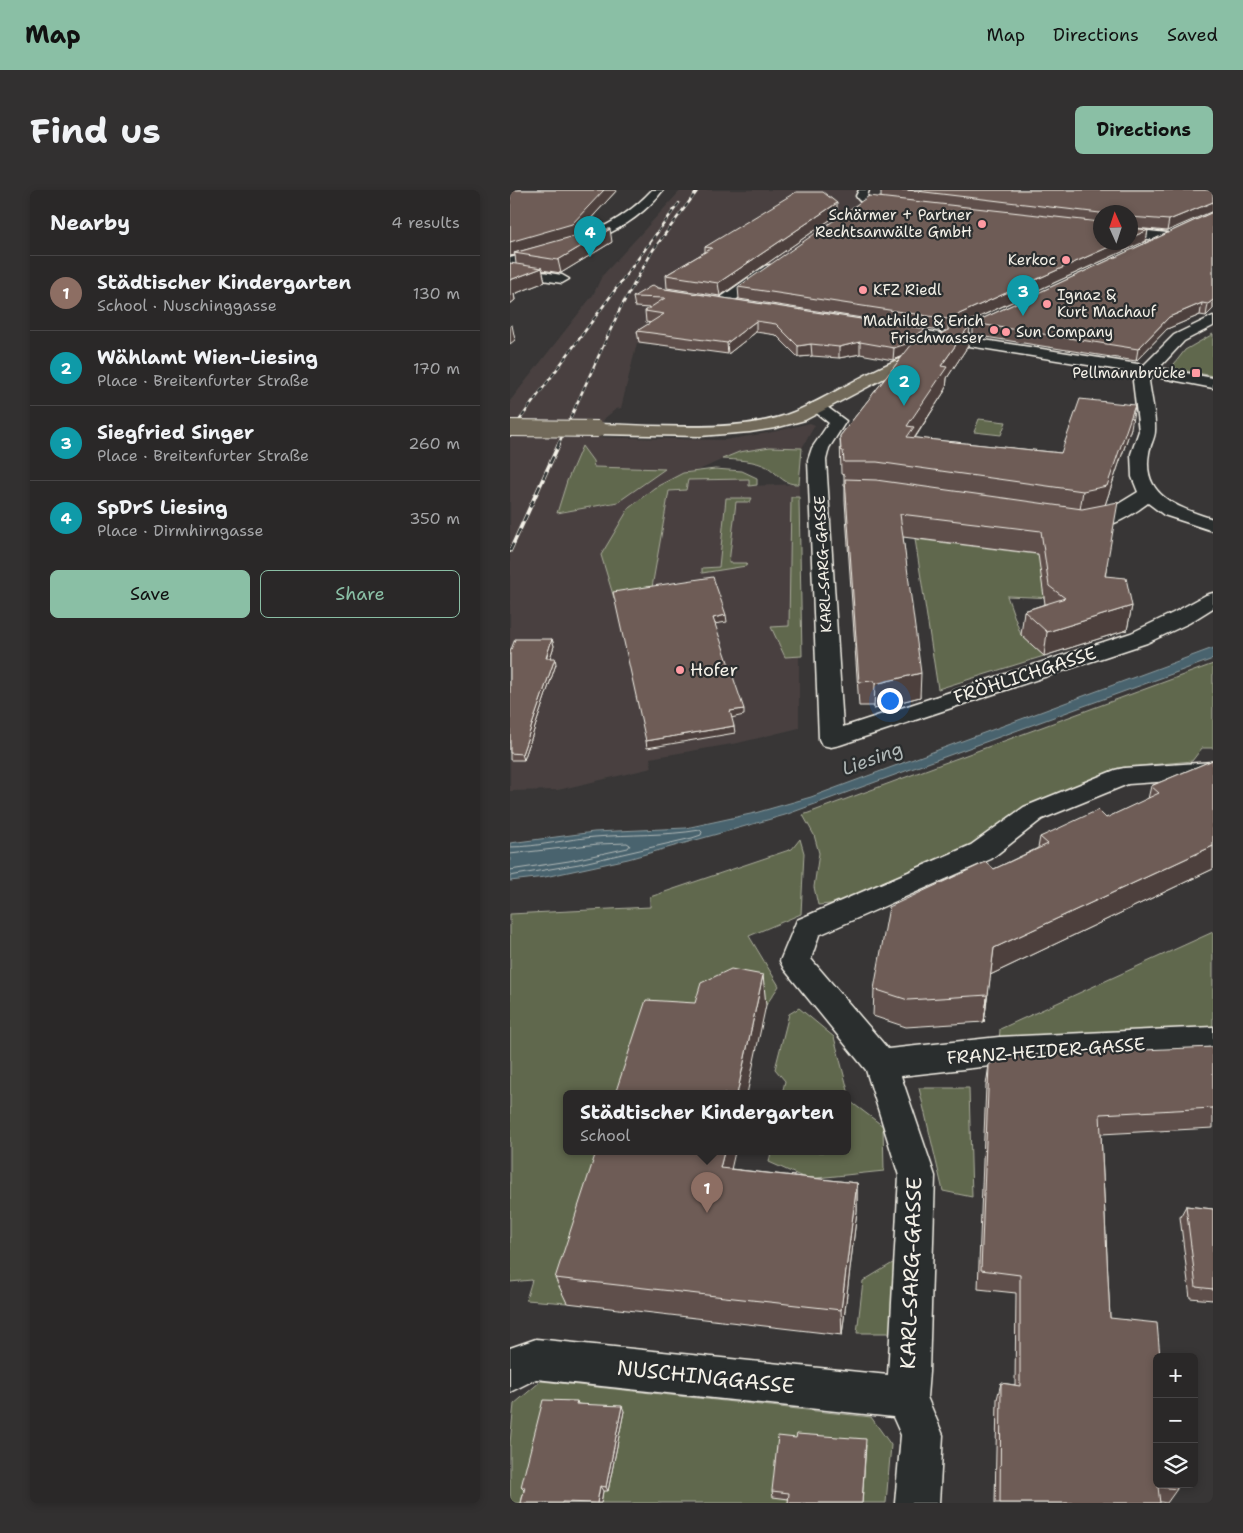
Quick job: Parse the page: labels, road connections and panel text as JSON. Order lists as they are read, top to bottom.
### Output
{
  "streets": {
    "street": [
      "KARL-SARG-GASSE",
      "FRÖHLICHGASSE",
      "FRANZ-HEIDER-GASSE",
      "NUSCHINGGASSE"
    ]
  },
  "crossings": [
    ["KARL-SARG-GASSE", "FRÖHLICHGASSE"],
    ["KARL-SARG-GASSE", "FRANZ-HEIDER-GASSE"],
    ["KARL-SARG-GASSE", "NUSCHINGGASSE"]
  ],
  "water": ["Liesing"],
  "places": {
    "other": [
      "Schärmer + Partner Rechtsanwälte GmbH",
      "Kerkoc",
      "KFZ Riedl",
      "Ignaz & Kurt Machauf",
      "Mathilde & Erich Frischwasser",
      "Sun Company",
      "Hofer"
    ],
    "transit": ["Pellmannbrücke"]
  },
  "north": "top",
  "page": {
    "header": "Map",
    "nav": ["Map", "Directions", "Saved"],
    "buttons": [
      "Directions",
      ["Save", "Share"]
    ],
    "title": "Find us",
    "heading": ["Nearby", "4 results"],
    "pins": [
      "4",
      "3",
      "2",
      "1"
    ],
    "list": [
      {
        "mark": "1",
        "name": "Städtischer Kindergarten",
        "note": "School · Nuschinggasse",
        "value": "130 m"
      },
      {
        "mark": "2",
        "name": "Wählamt Wien-Liesing",
        "note": "Place · Breitenfurter Straße",
        "value": "170 m"
      },
      {
        "mark": "3",
        "name": "Siegfried Singer",
        "note": "Place · Breitenfurter Straße",
        "value": "260 m"
      },
      {
        "mark": "4",
        "name": "SpDrS Liesing",
        "note": "Place · Dirmhirngasse",
        "value": "350 m"
      }
    ],
    "popup": ["Städtischer Kindergarten", "School"],
    "map_buttons": ["+", "−"]
  }
}
